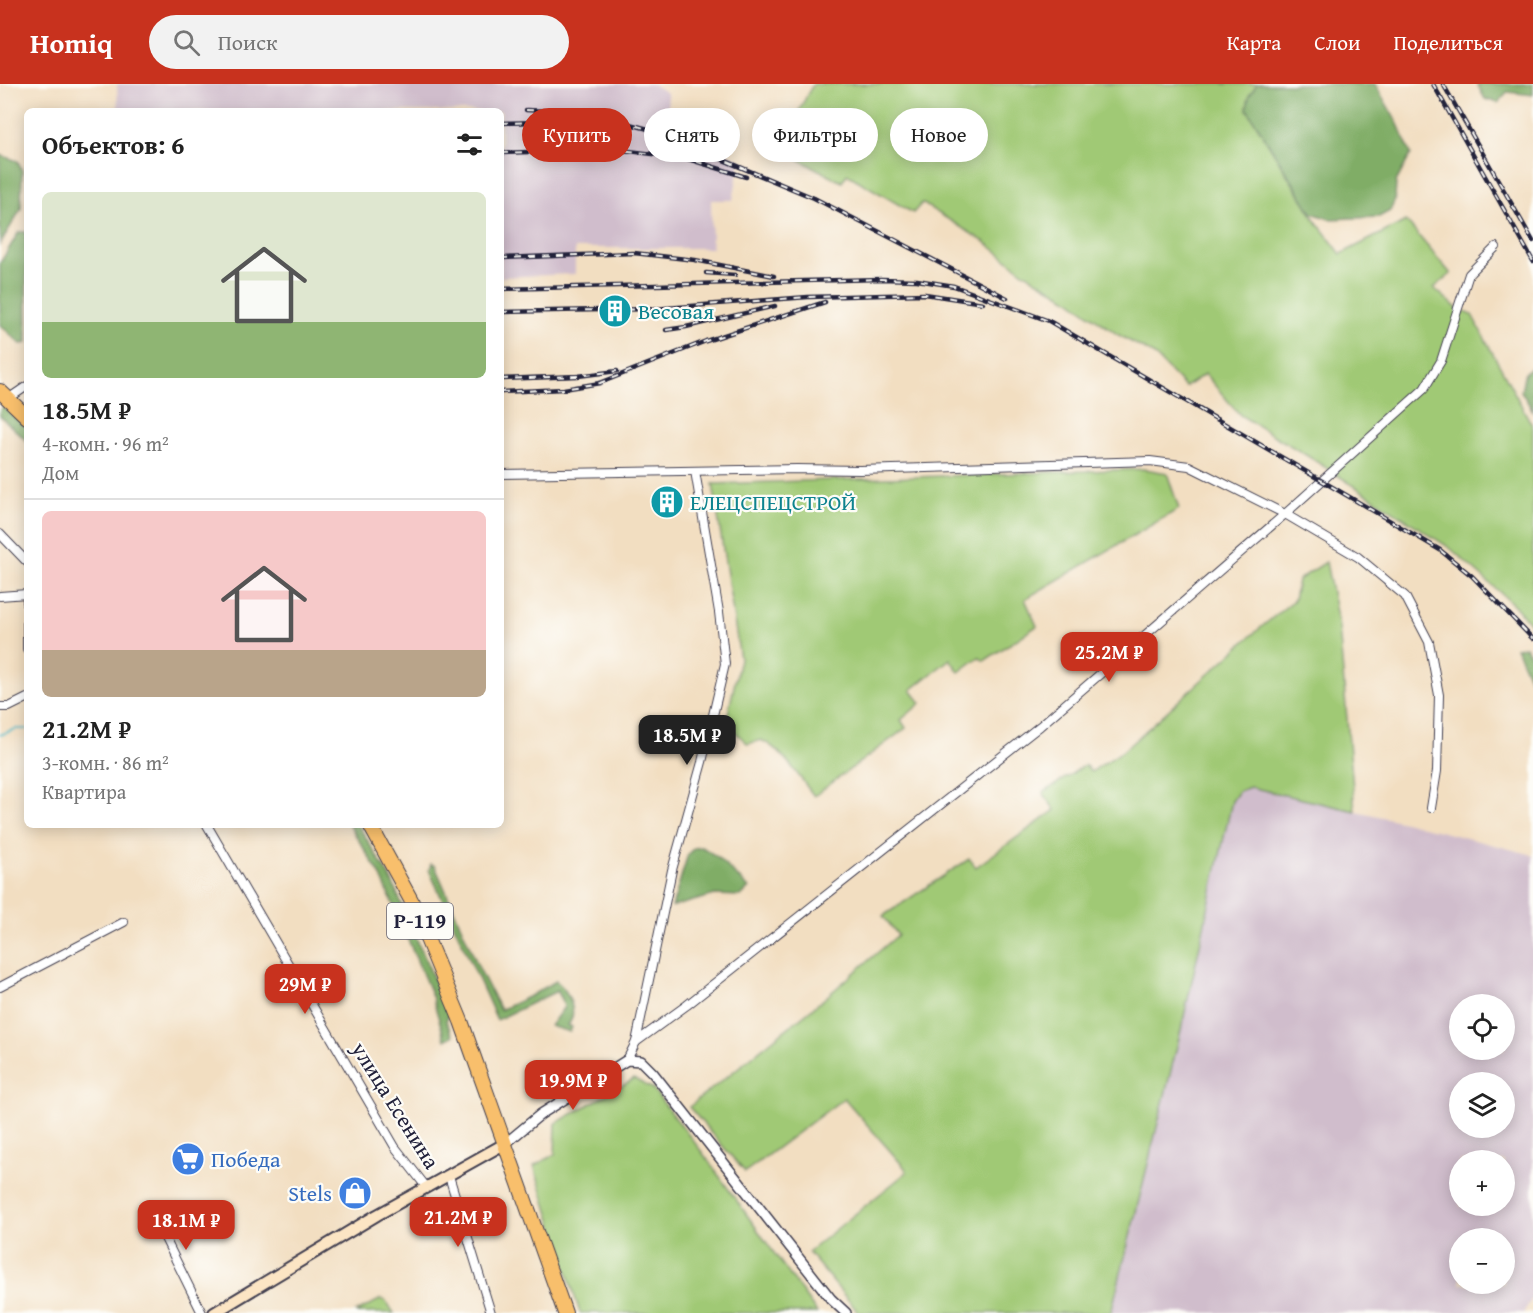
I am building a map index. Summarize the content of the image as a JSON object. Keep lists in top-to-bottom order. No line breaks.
{"streets":{"highway":["Р-119"],"street":["улица Есенина"]},"places":{"building":["Весовая","ЕЛЕЦСПЕЦСТРОЙ"],"supermarket":["Победа"],"shop":["Stels"]},"page":{"header":"Homiq","search":"Поиск","nav":["Карта","Слои","Поделиться"],"chip":["Купить","Снять","Фильтры","Новое"],"heading":"Объектов: 6","list":[{"name":"18.5M ₽","note":"4-комн. · 96 m² · Дом"},{"name":"21.2M ₽","note":"3-комн. · 86 m² · Квартира"}],"price":["25.2M ₽","18.5M ₽","29M ₽","19.9M ₽","21.2M ₽","18.1M ₽"],"map_buttons":["+","−"]}}
